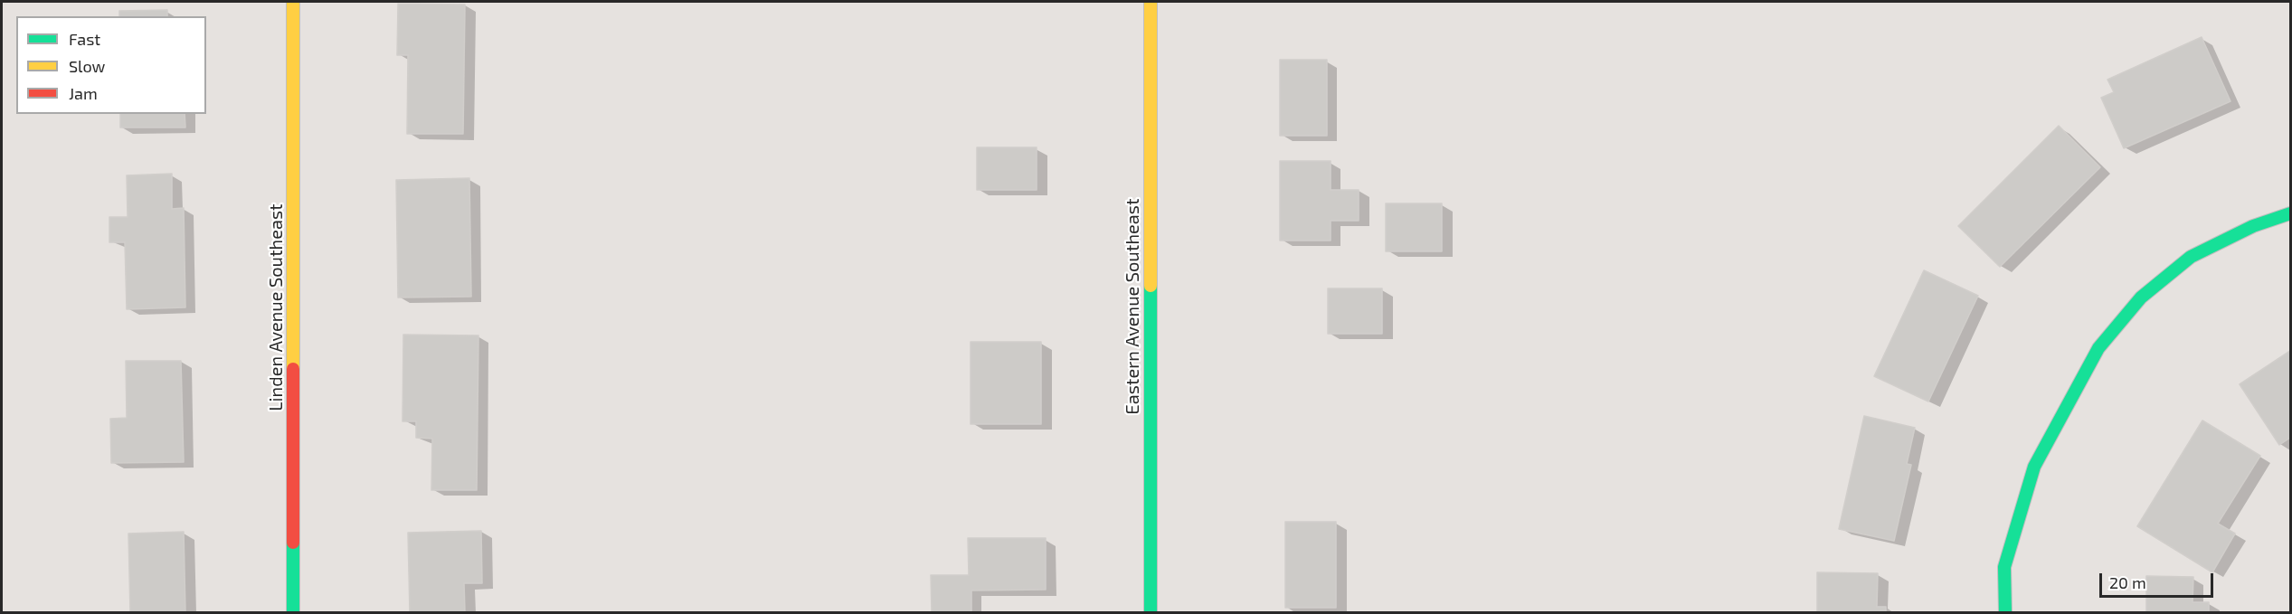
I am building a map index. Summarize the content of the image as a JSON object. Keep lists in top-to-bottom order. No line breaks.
{"streets":{"street":["Eastern Avenue Southeast","Linden Avenue Southeast"]},"legend":["Fast","Slow","Jam"],"scale_bar":"20 m"}
